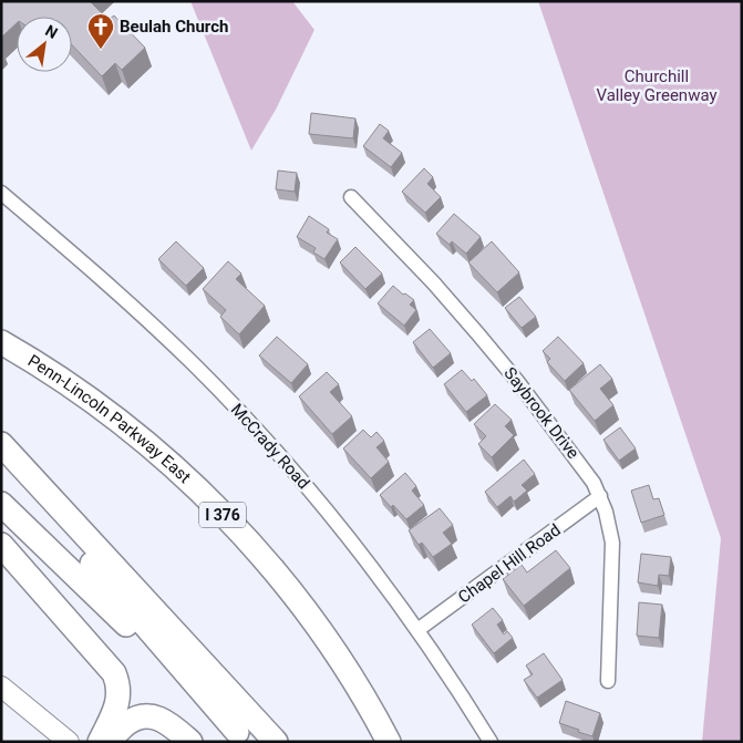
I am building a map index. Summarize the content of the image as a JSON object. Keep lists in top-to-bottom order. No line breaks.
{"streets":{"highway":["Penn-Lincoln Parkway East","I 376"],"street":["Saybrook Drive","McCrady Road","Chapel Hill Road"]},"crossings":[["Saybrook Drive","Chapel Hill Road"],["McCrady Road","Chapel Hill Road"]],"parks":["Churchill Valley Greenway"],"places":{"church":["Beulah Church"]},"north":"top right"}
